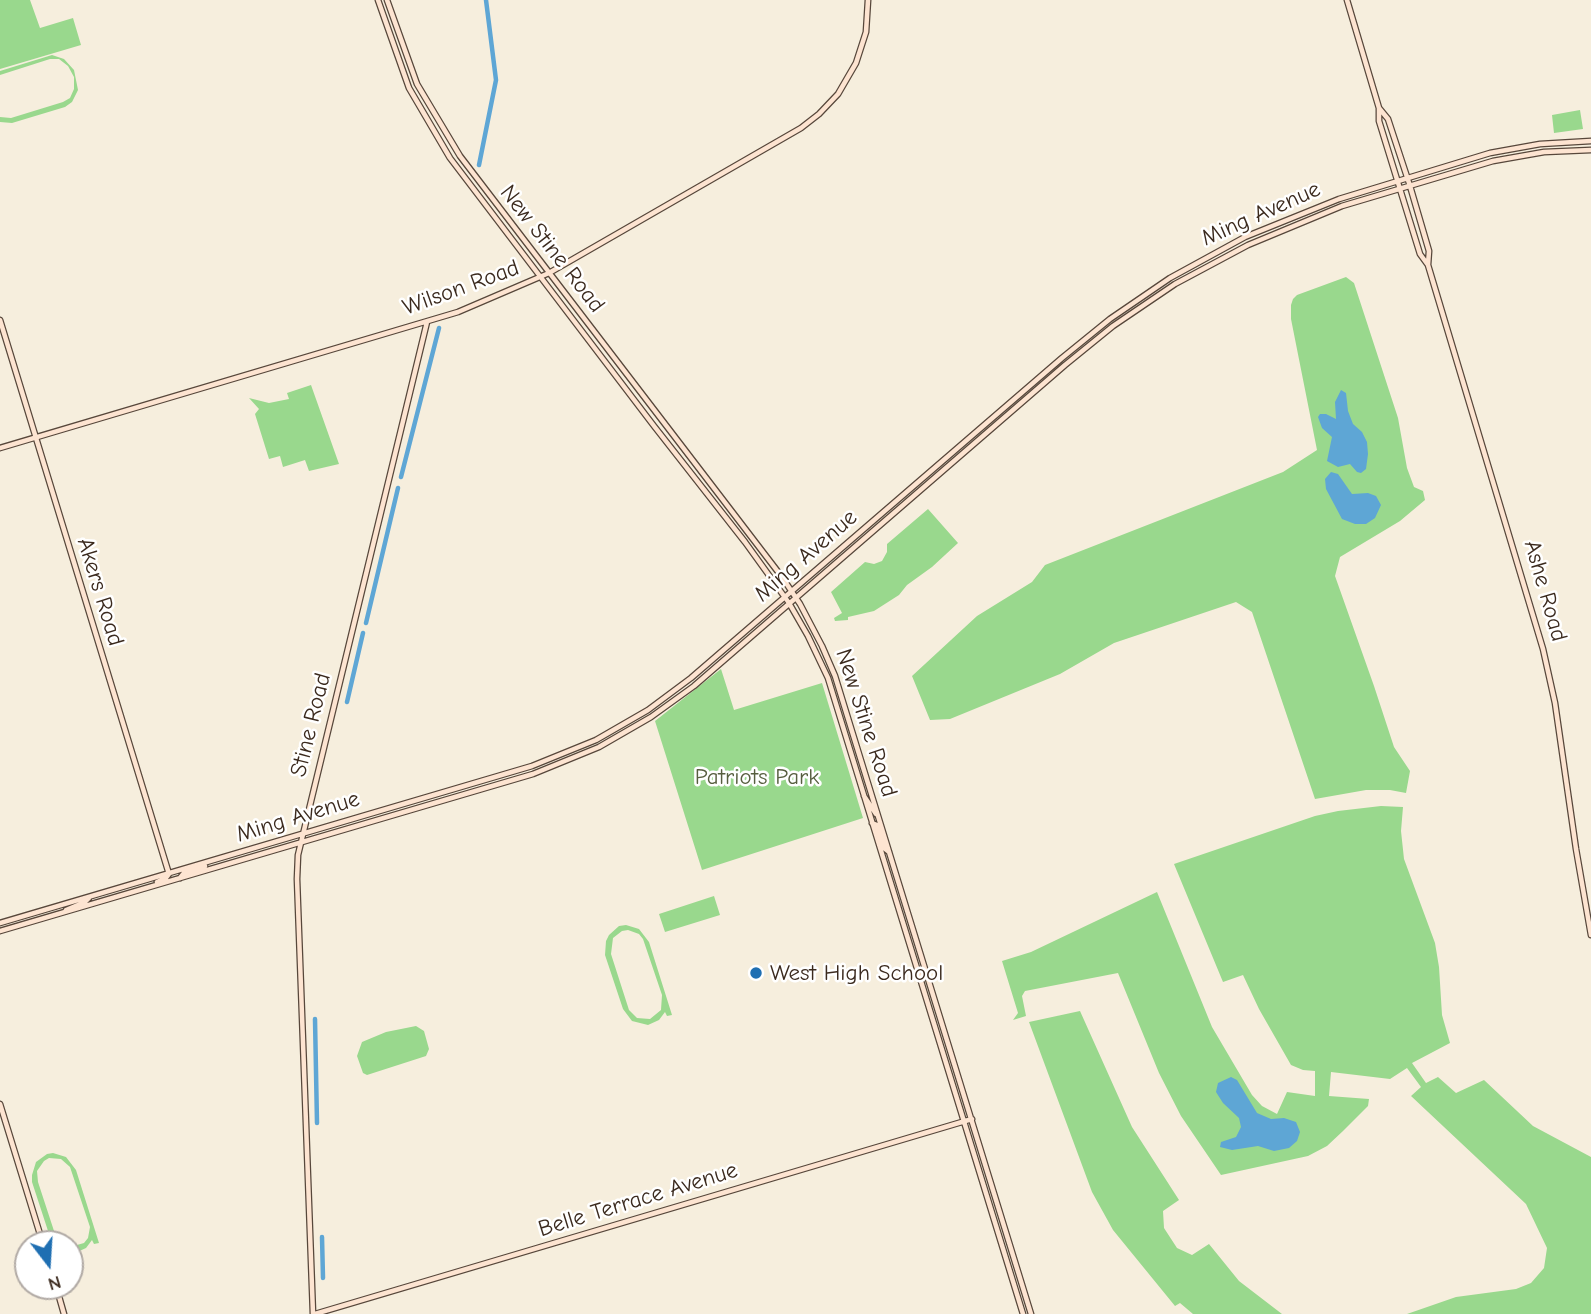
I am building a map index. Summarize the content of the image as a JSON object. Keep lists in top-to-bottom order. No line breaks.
{"streets":{"main road":["Ming Avenue","New Stine Road","Wilson Road","Ashe Road","Akers Road","Stine Road","Belle Terrace Avenue"]},"crossings":[["Ming Avenue","New Stine Road"],["Ming Avenue","Ashe Road"],["Ming Avenue","Akers Road"],["Ming Avenue","Stine Road"],["New Stine Road","Wilson Road"],["New Stine Road","Belle Terrace Avenue"],["Wilson Road","Akers Road"],["Wilson Road","Stine Road"],["Stine Road","Belle Terrace Avenue"]],"parks":["Patriots Park"],"places":["West High School"],"north":"bottom"}
